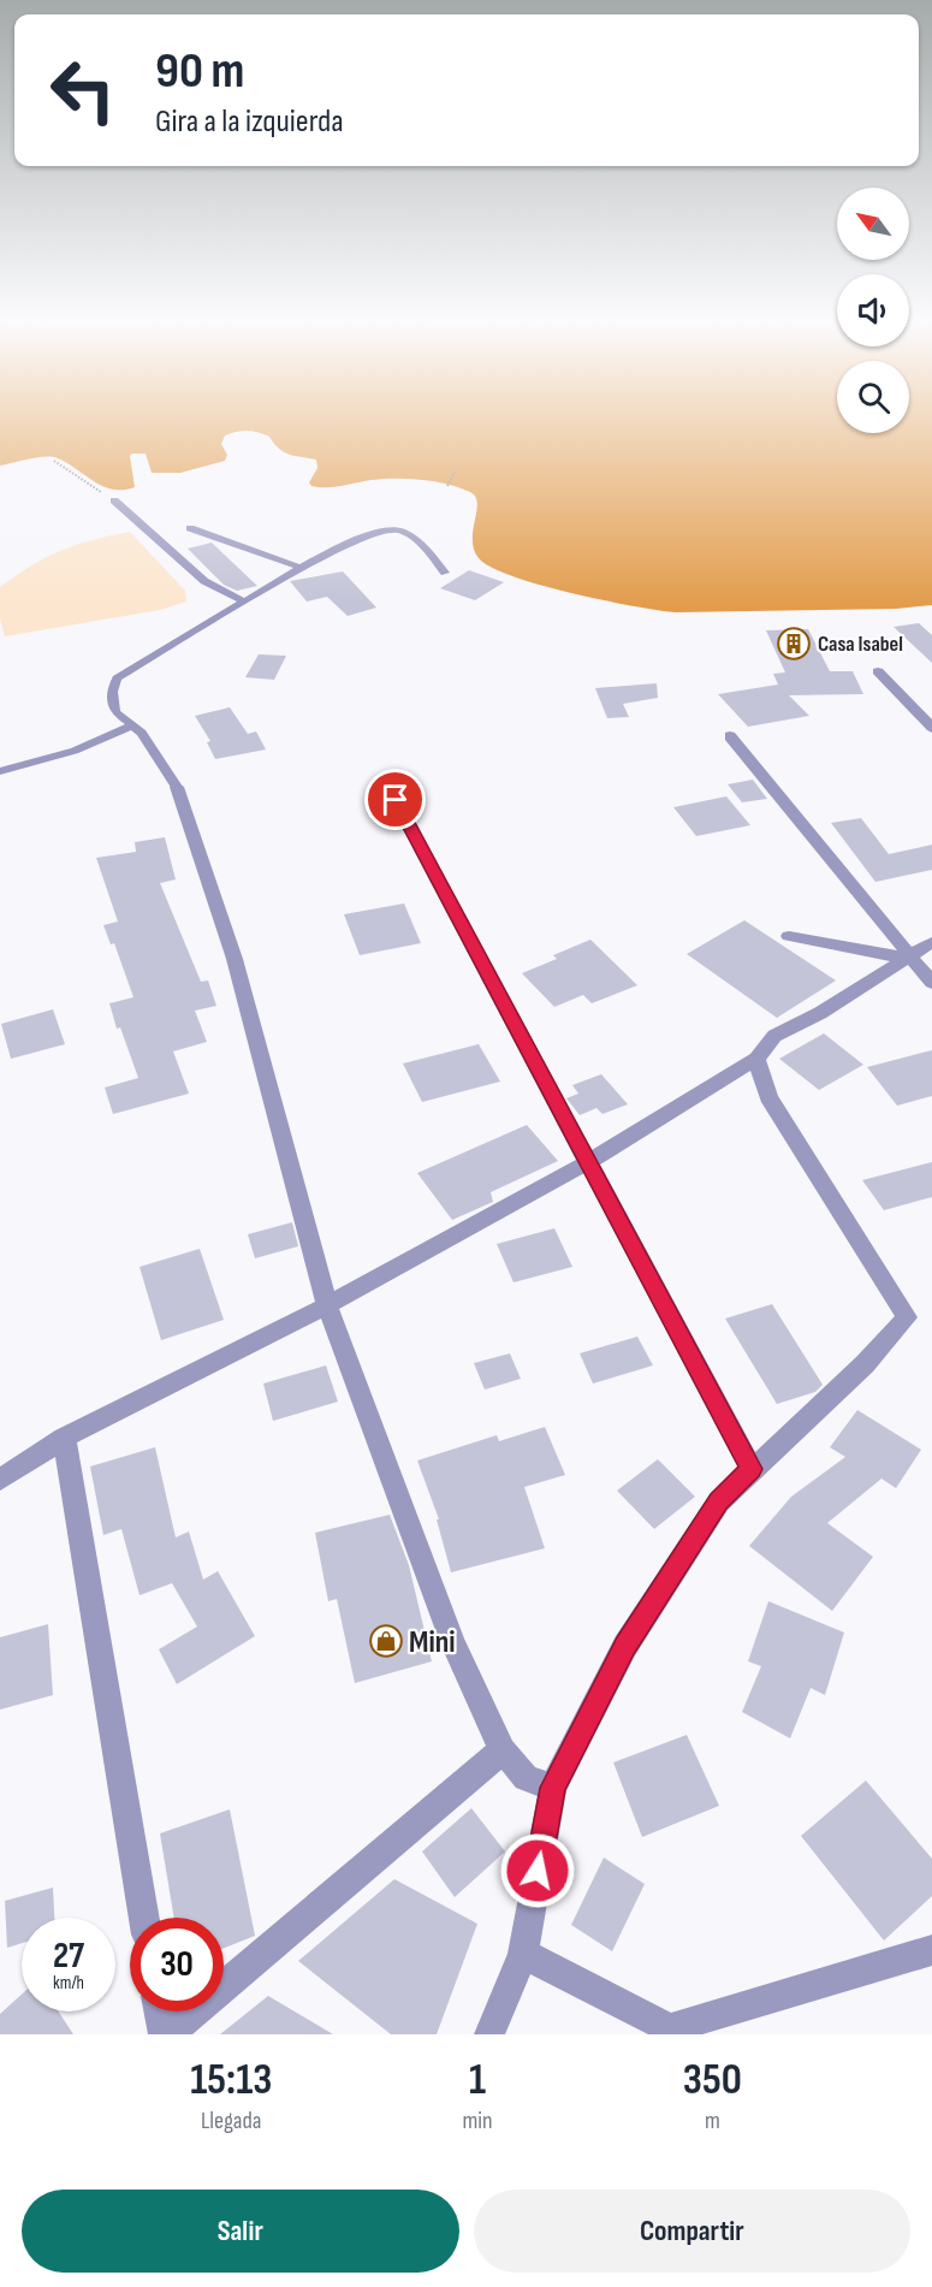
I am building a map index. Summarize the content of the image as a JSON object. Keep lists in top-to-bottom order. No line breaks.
{"places":{"building":["Casa Isabel"],"shop":["Mini"]},"north":"top left","page":{"turn":["90 m","Gira a la izquierda"],"speed":"27 km/h","limit":"30","eta":["15:13","Llegada","1","min","350","m"],"buttons":["Salir","Compartir"]}}
